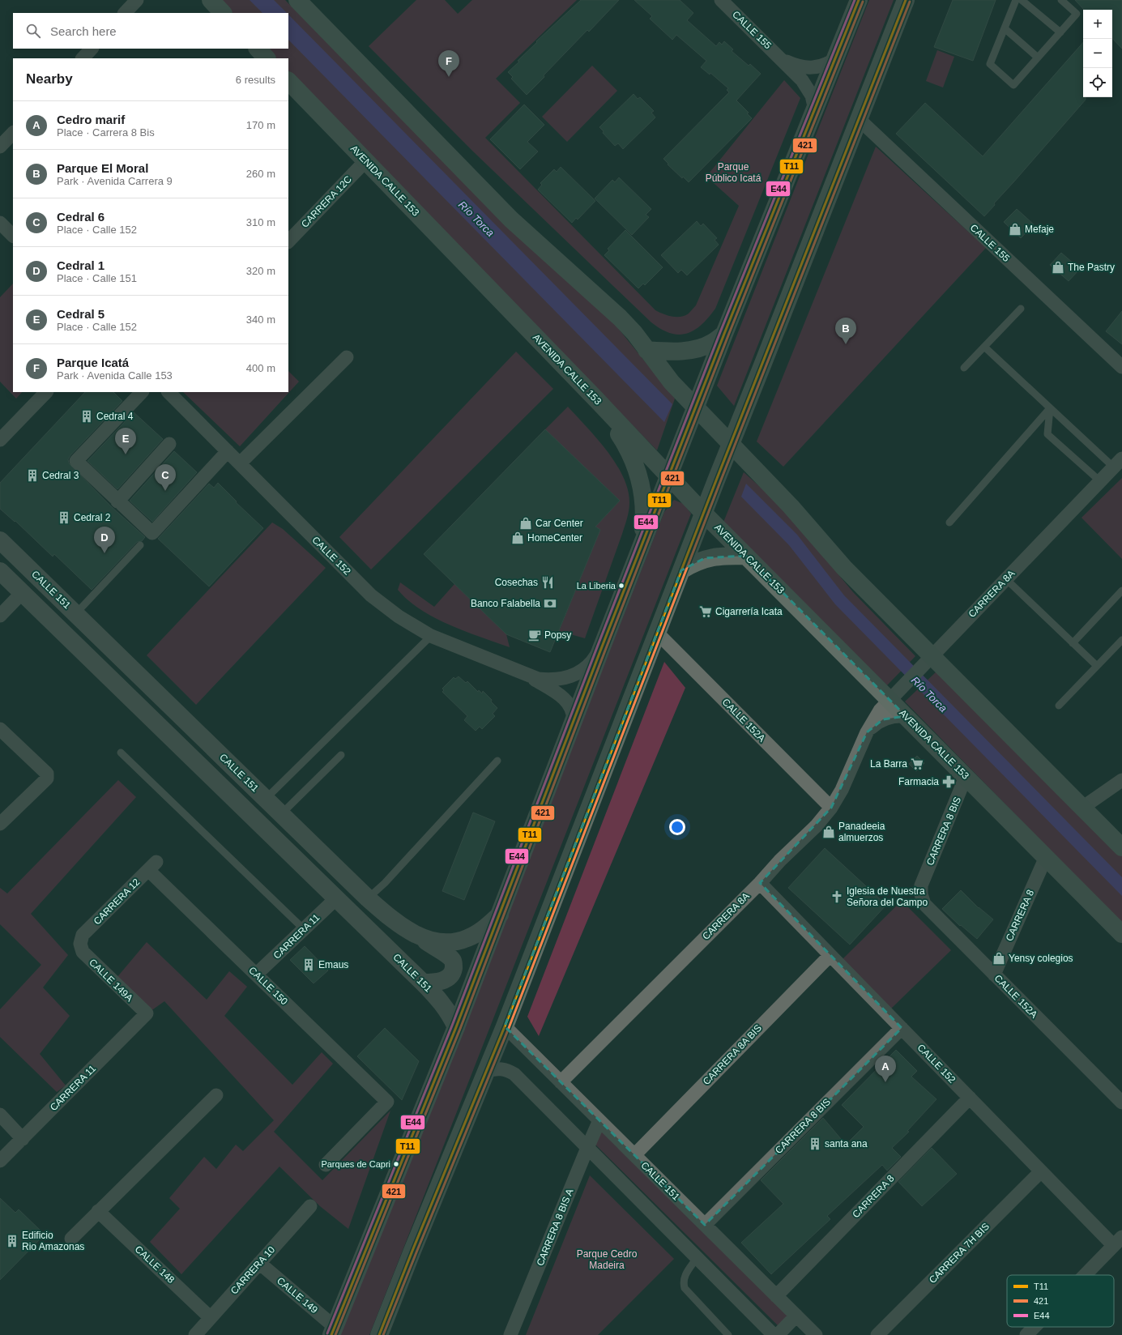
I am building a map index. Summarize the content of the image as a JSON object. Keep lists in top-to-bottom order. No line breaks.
{"streets":{"main road":["AVENIDA CALLE 153"],"street":["CALLE 155","CARRERA 12C","CALLE 152","CALLE 151","CARRERA 8A","CALLE 152A","CARRERA 8 BIS","CARRERA 12","CARRERA 8","CARRERA 11","CALLE 149A","CALLE 150","CARRERA 8A BIS","CARRERA 8 BIS A","CARRERA 7H BIS","CALLE 148","CARRERA 10","CALLE 149"]},"crossings":[["AVENIDA CALLE 153","CARRERA 12C"],["AVENIDA CALLE 153","CARRERA 8A"],["AVENIDA CALLE 153","CARRERA 8 BIS"],["AVENIDA CALLE 153","CARRERA 8"],["CALLE 152","CARRERA 8A"],["CALLE 152","CARRERA 8 BIS"],["CALLE 152","CARRERA 8"],["CALLE 152","CARRERA 8A BIS"],["CALLE 152","CARRERA 7H BIS"],["CALLE 151","CARRERA 8A"],["CALLE 151","CARRERA 8 BIS"],["CALLE 151","CARRERA 8"],["CALLE 151","CARRERA 11"],["CALLE 151","CARRERA 8A BIS"],["CALLE 151","CARRERA 8 BIS A"],["CARRERA 8A","CALLE 152A"],["CALLE 152A","CARRERA 8 BIS"],["CALLE 152A","CARRERA 8"],["CARRERA 12","CALLE 149A"],["CARRERA 12","CALLE 150"],["CARRERA 11","CALLE 149A"],["CARRERA 11","CALLE 150"],["CALLE 148","CARRERA 10"],["CARRERA 10","CALLE 149"]],"water":["Río Torca"],"parks":["Parque Público Icatá","Parque Cedro Madeira"],"places":{"shop":["Mefaje","The Pastry","Car Center","HomeCenter","Panadeeia almuerzos","Yensy colegios"],"building":["Cedral 4","Cedral 3","Cedral 2","Emaus","santa ana","Edificio Rio Amazonas"],"restaurant":["Cosechas"],"other":["La Liberia","Parques de Capri"],"bank":["Banco Falabella"],"supermarket":["Cigarrería Icata","La Barra"],"cafe":["Popsy"],"pharmacy":["Farmacia"],"church":["Iglesia de Nuestra Señora del Campo"]},"lines":["transit line T11","transit line E44","transit line 421"],"legend":["T11","421","E44"],"page":{"map_buttons":["+","−"],"search":"Search here","pins":["F","B","E","C","D","A"],"heading":["Nearby","6 results"],"list":[{"mark":"A","name":"Cedro marif","note":"Place · Carrera 8 Bis","value":"170 m"},{"mark":"B","name":"Parque El Moral","note":"Park · Avenida Carrera 9","value":"260 m"},{"mark":"C","name":"Cedral 6","note":"Place · Calle 152","value":"310 m"},{"mark":"D","name":"Cedral 1","note":"Place · Calle 151","value":"320 m"},{"mark":"E","name":"Cedral 5","note":"Place · Calle 152","value":"340 m"},{"mark":"F","name":"Parque Icatá","note":"Park · Avenida Calle 153","value":"400 m"}]}}
